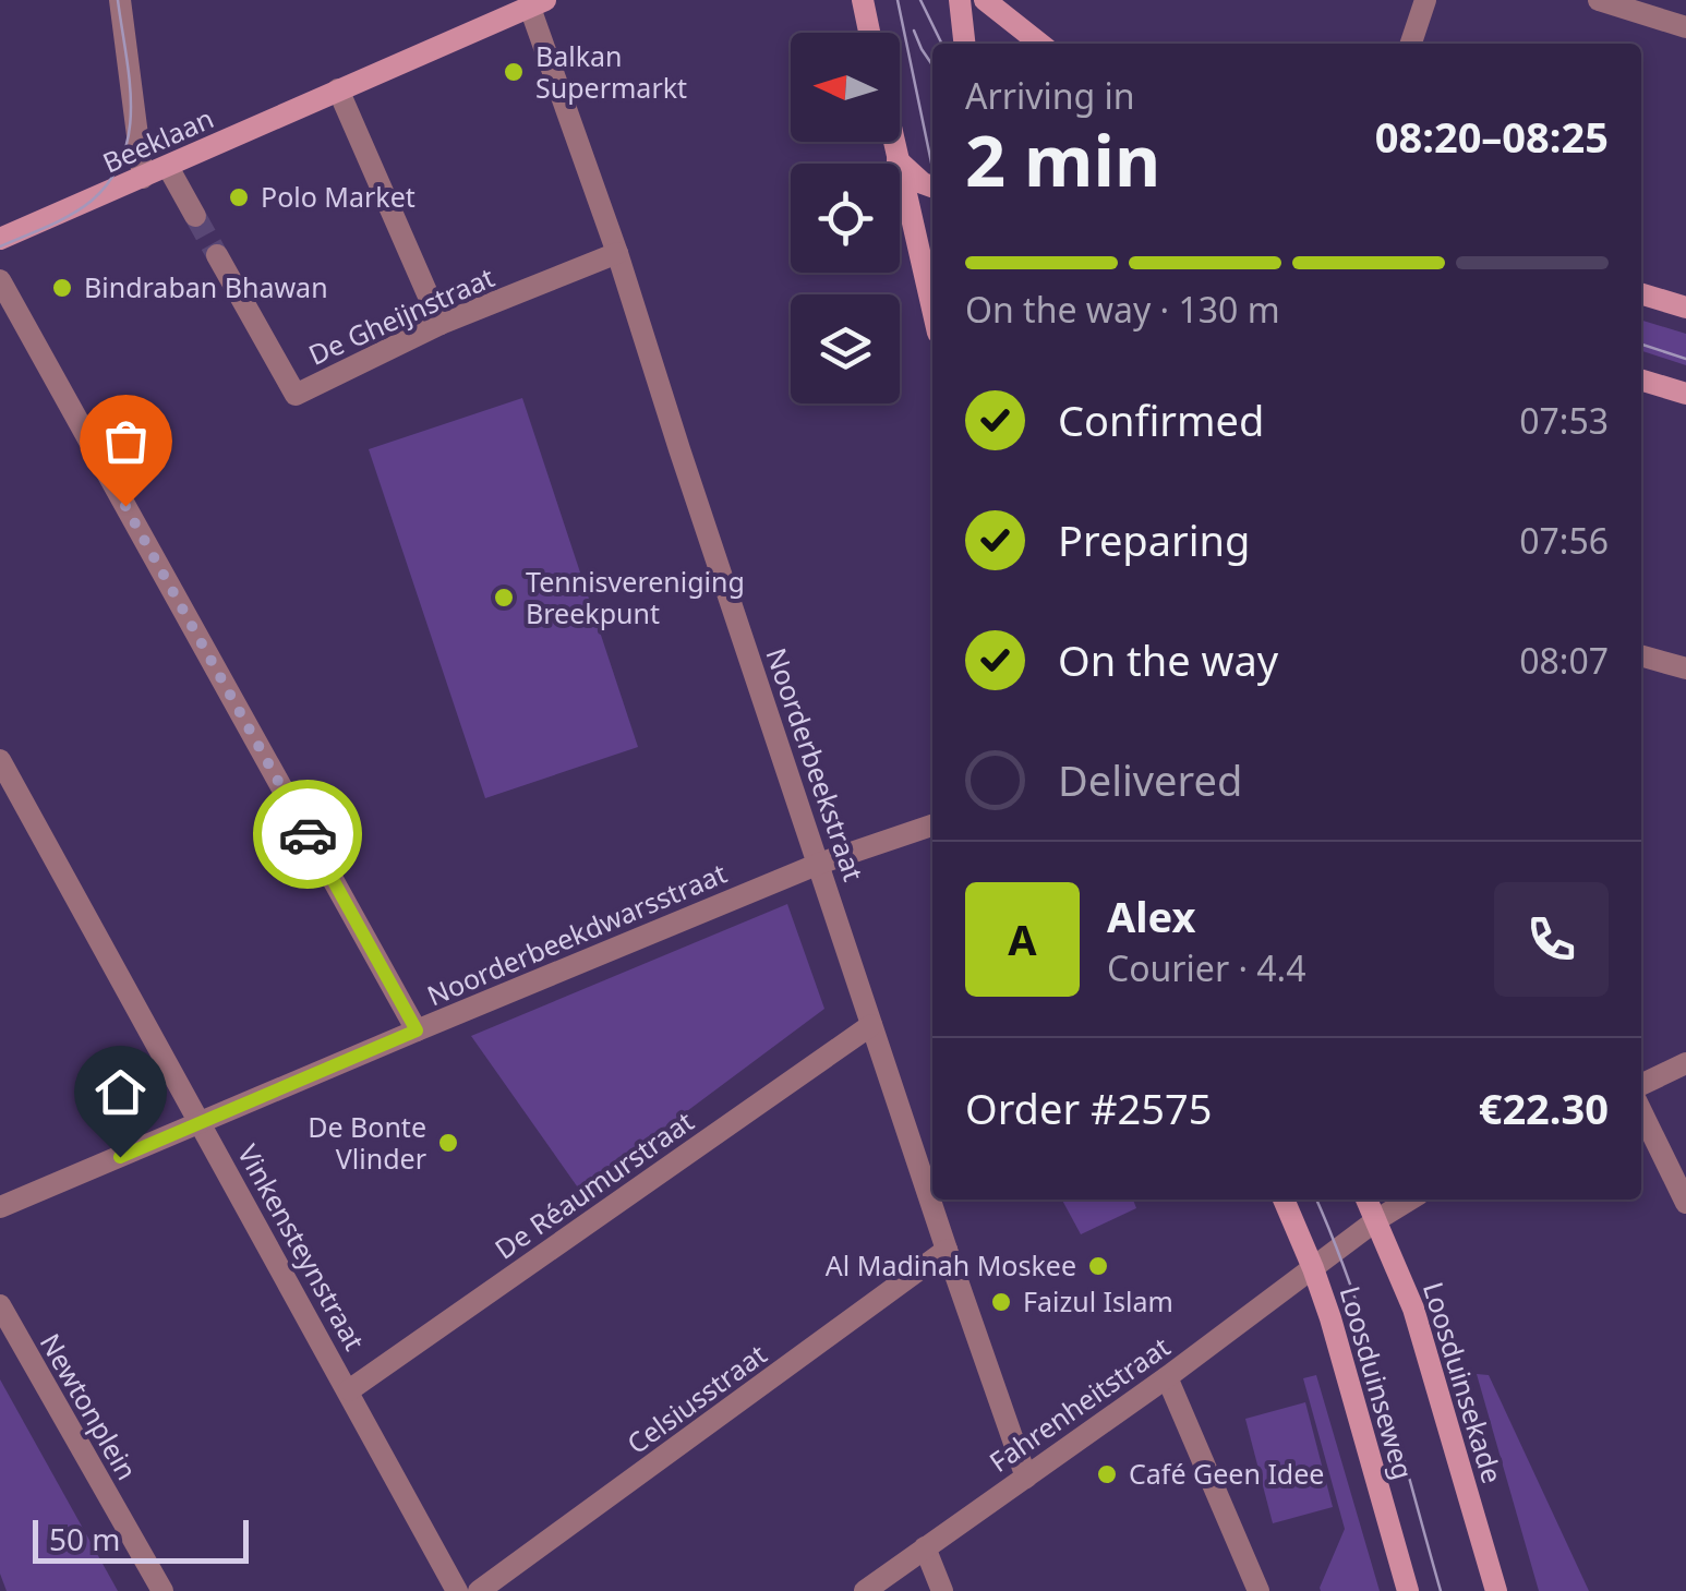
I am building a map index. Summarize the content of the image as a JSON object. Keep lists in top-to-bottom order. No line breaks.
{"streets":{"main road":["Beeklaan","Loosduinseweg","Loosduinsekade"],"street":["De Gheijnstraat","Noorderbeekstraat","Noorderbeekdwarsstraat","De Réaumurstraat","Vinkensteynstraat","Celsiusstraat","Fahrenheitstraat","Newtonplein"]},"crossings":[["Beeklaan","Noorderbeekstraat"],["De Gheijnstraat","Noorderbeekstraat"],["Noorderbeekstraat","Noorderbeekdwarsstraat"],["Noorderbeekstraat","De Réaumurstraat"],["Noorderbeekstraat","Celsiusstraat"],["Noorderbeekstraat","Fahrenheitstraat"],["Noorderbeekdwarsstraat","Vinkensteynstraat"],["De Réaumurstraat","Vinkensteynstraat"],["Loosduinseweg","Fahrenheitstraat"],["Loosduinsekade","Fahrenheitstraat"]],"places":["Balkan Supermarkt","Polo Market","Bindraban Bhawan","Tennisvereniging Breekpunt","De Bonte Vlinder","Al Madinah Moskee","Faizul Islam","Café Geen Idee"],"scale_bar":"50 m","north":"left","page":{"heading":["2 min","Arriving in","08:20–08:25"],"panel":["Alex","Courier · 4.4","Order #2575","€22.30"],"bar":"On the way · 130 m","list":[["Confirmed","07:53"],["Preparing","07:56"],["On the way","08:07"],"Delivered"],"round":"A","scale":"50 m"}}
